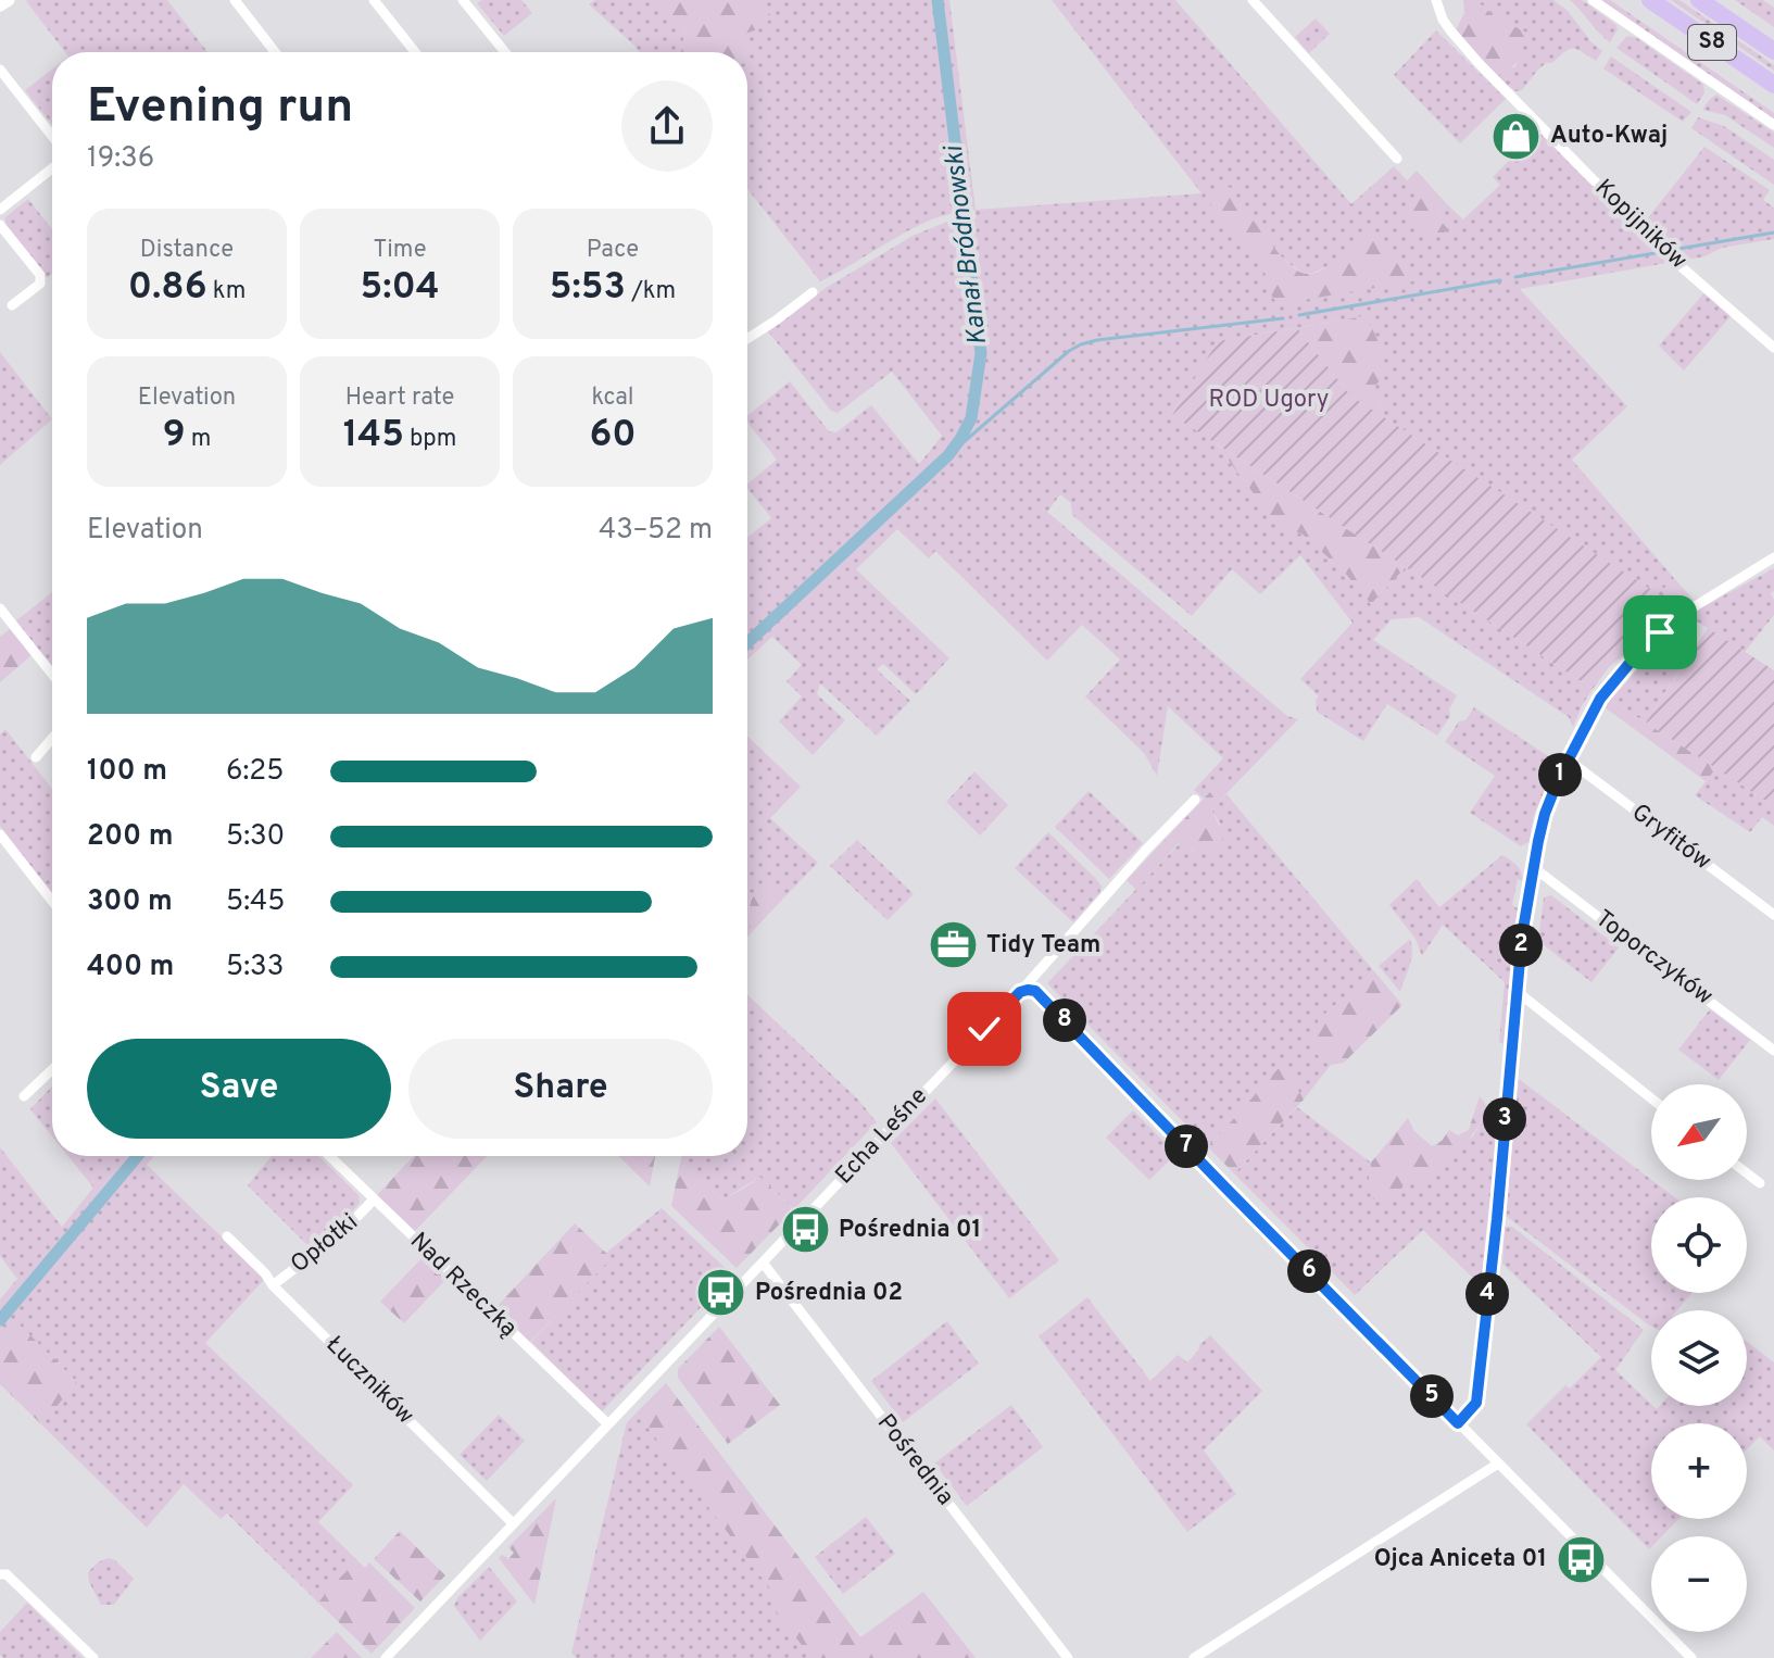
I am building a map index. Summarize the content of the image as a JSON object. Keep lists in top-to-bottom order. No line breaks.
{"streets":{"highway":["S8"],"street":["Kopijników","Gryfitów","Toporczyków","Echa Leśne","Opłotki","Nad Rzeczką","Łuczników","Pośrednia"]},"crossings":[["Echa Leśne","Nad Rzeczką"],["Echa Leśne","Łuczników"],["Echa Leśne","Pośrednia"],["Opłotki","Nad Rzeczką"],["Opłotki","Łuczników"]],"water":["Kanał Bródnowski"],"parks":["ROD Ugory"],"places":{"shop":["Auto-Kwaj"],"office":["Tidy Team"],"bus stop":["Pośrednia 01","Pośrednia 02","Ojca Aniceta 01"]},"north":"bottom left","page":{"heading":["Evening run","19:36"],"stats":[["Distance","0.86 km"],["Time","5:04"],["Pace","5:53 /km"],["Elevation","9 m"],["Heart rate","145 bpm"],["kcal","60"]],"chart":["Elevation","43–52 m"],"list":[{"name":"100 m","note":"6:25"},{"name":"200 m","note":"5:30"},{"name":"300 m","note":"5:45"},{"name":"400 m","note":"5:33"}],"pins":["1","2","8","3","7","6","4","5"],"buttons":["Save","Share"],"map_buttons":["+","−"]}}
